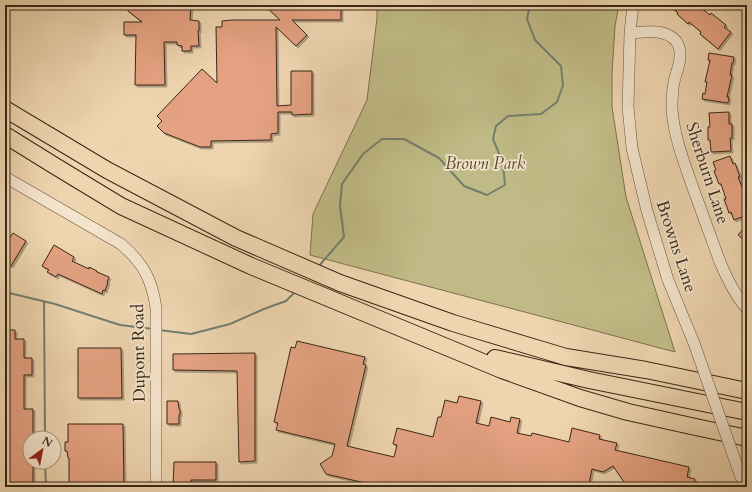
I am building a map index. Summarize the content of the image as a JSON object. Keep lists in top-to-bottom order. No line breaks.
{"streets":{"street":["Sherburn Lane","Browns Lane","Dupont Road"]},"crossings":[["Sherburn Lane","Browns Lane"]],"parks":["Brown Park"],"north":"top right"}
